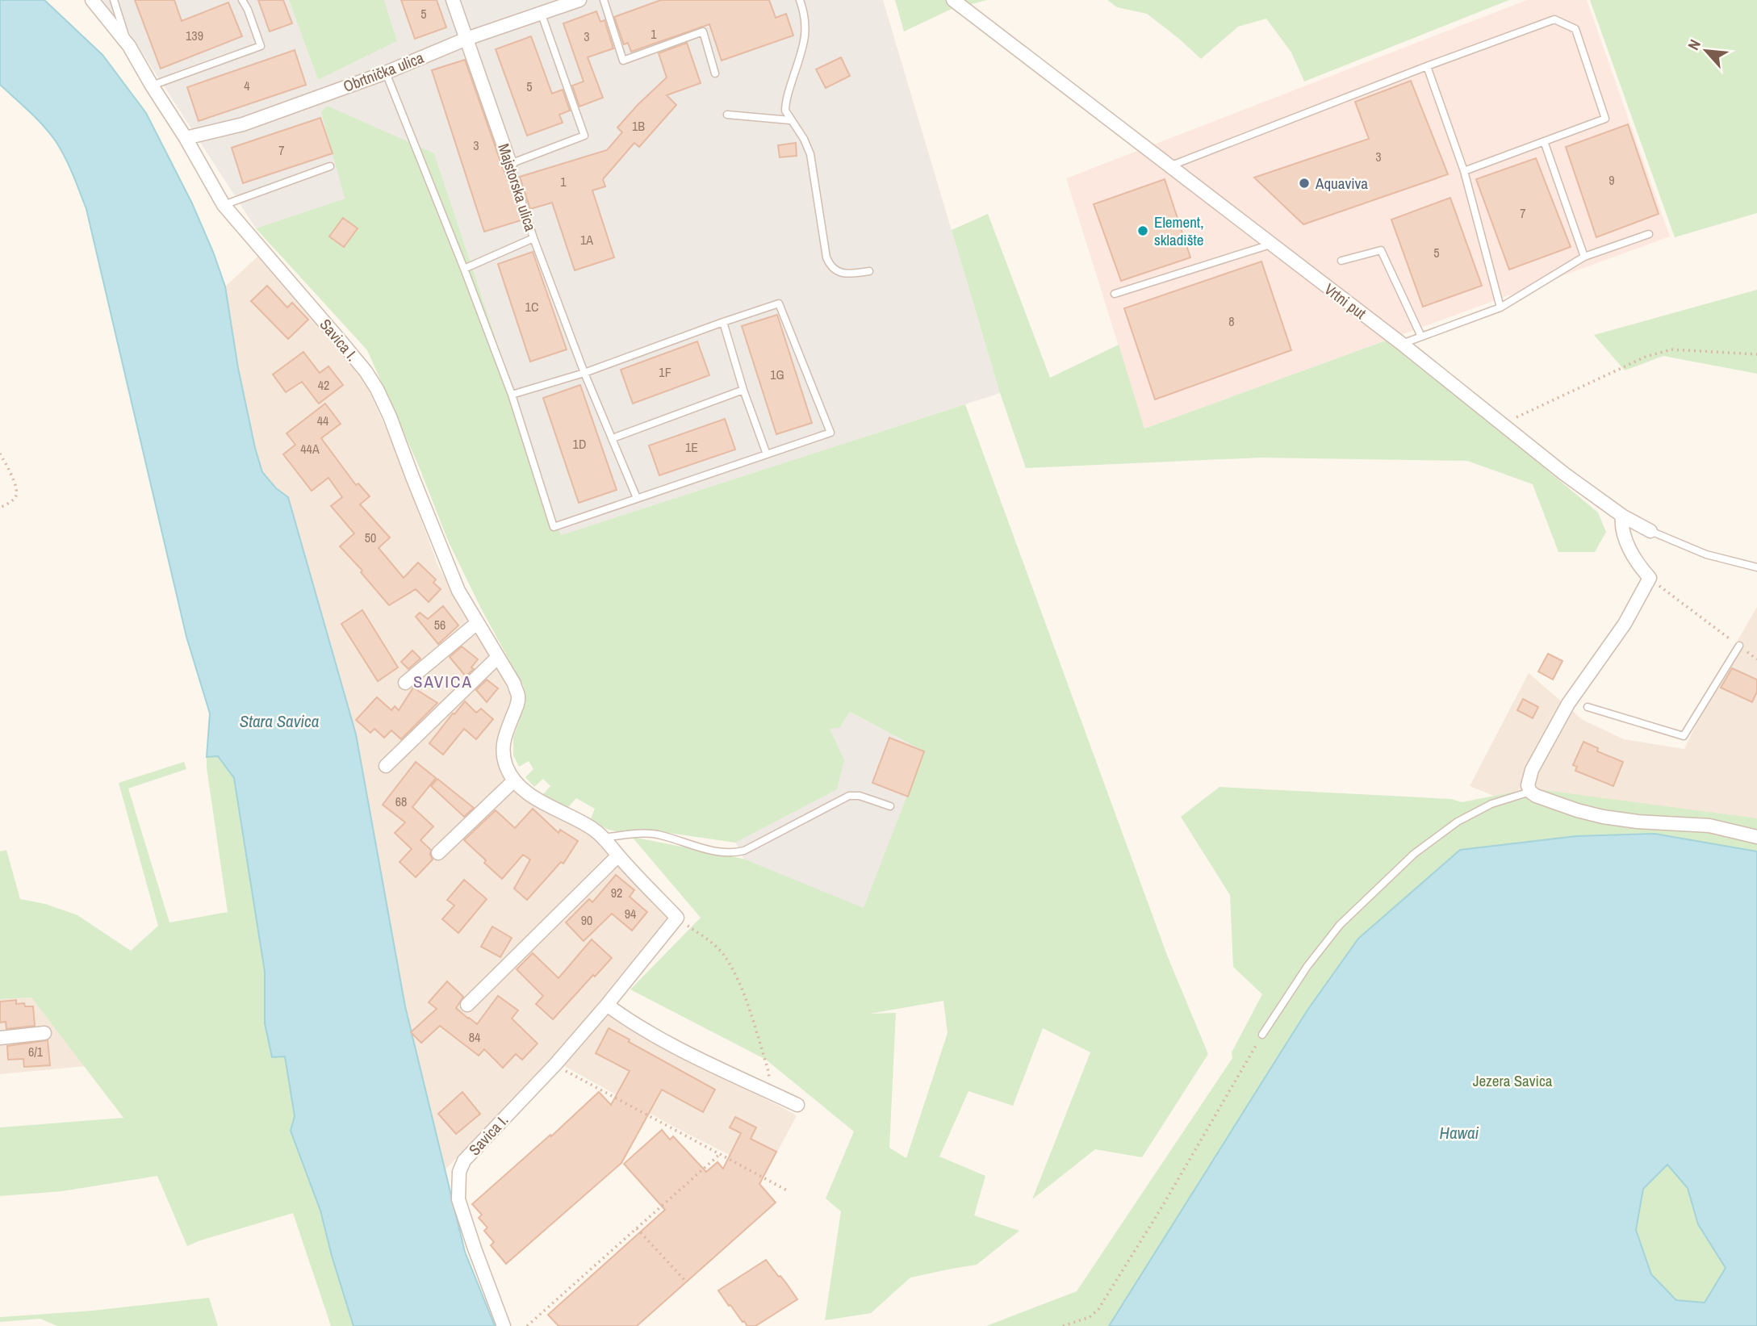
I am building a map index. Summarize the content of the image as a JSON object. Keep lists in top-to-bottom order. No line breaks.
{"streets":{"street":["Obrtnička ulica","Majstorska ulica","Vrtni put","Savica I."]},"crossings":[["Obrtnička ulica","Majstorska ulica"],["Obrtnička ulica","Savica I."]],"districts":["SAVICA"],"water":["Stara Savica","Hawai"],"parks":["Jezera Savica"],"places":["Aquaviva","Element, skladište"],"house_numbers":["5","1","139","3","4","5","1B","3","7","3","9","1","7","1A","5","1C","8","1F","1G","42","44","1D","1E","44A","50","56","68","92","94","90","84","6/1"],"north":"top left"}
